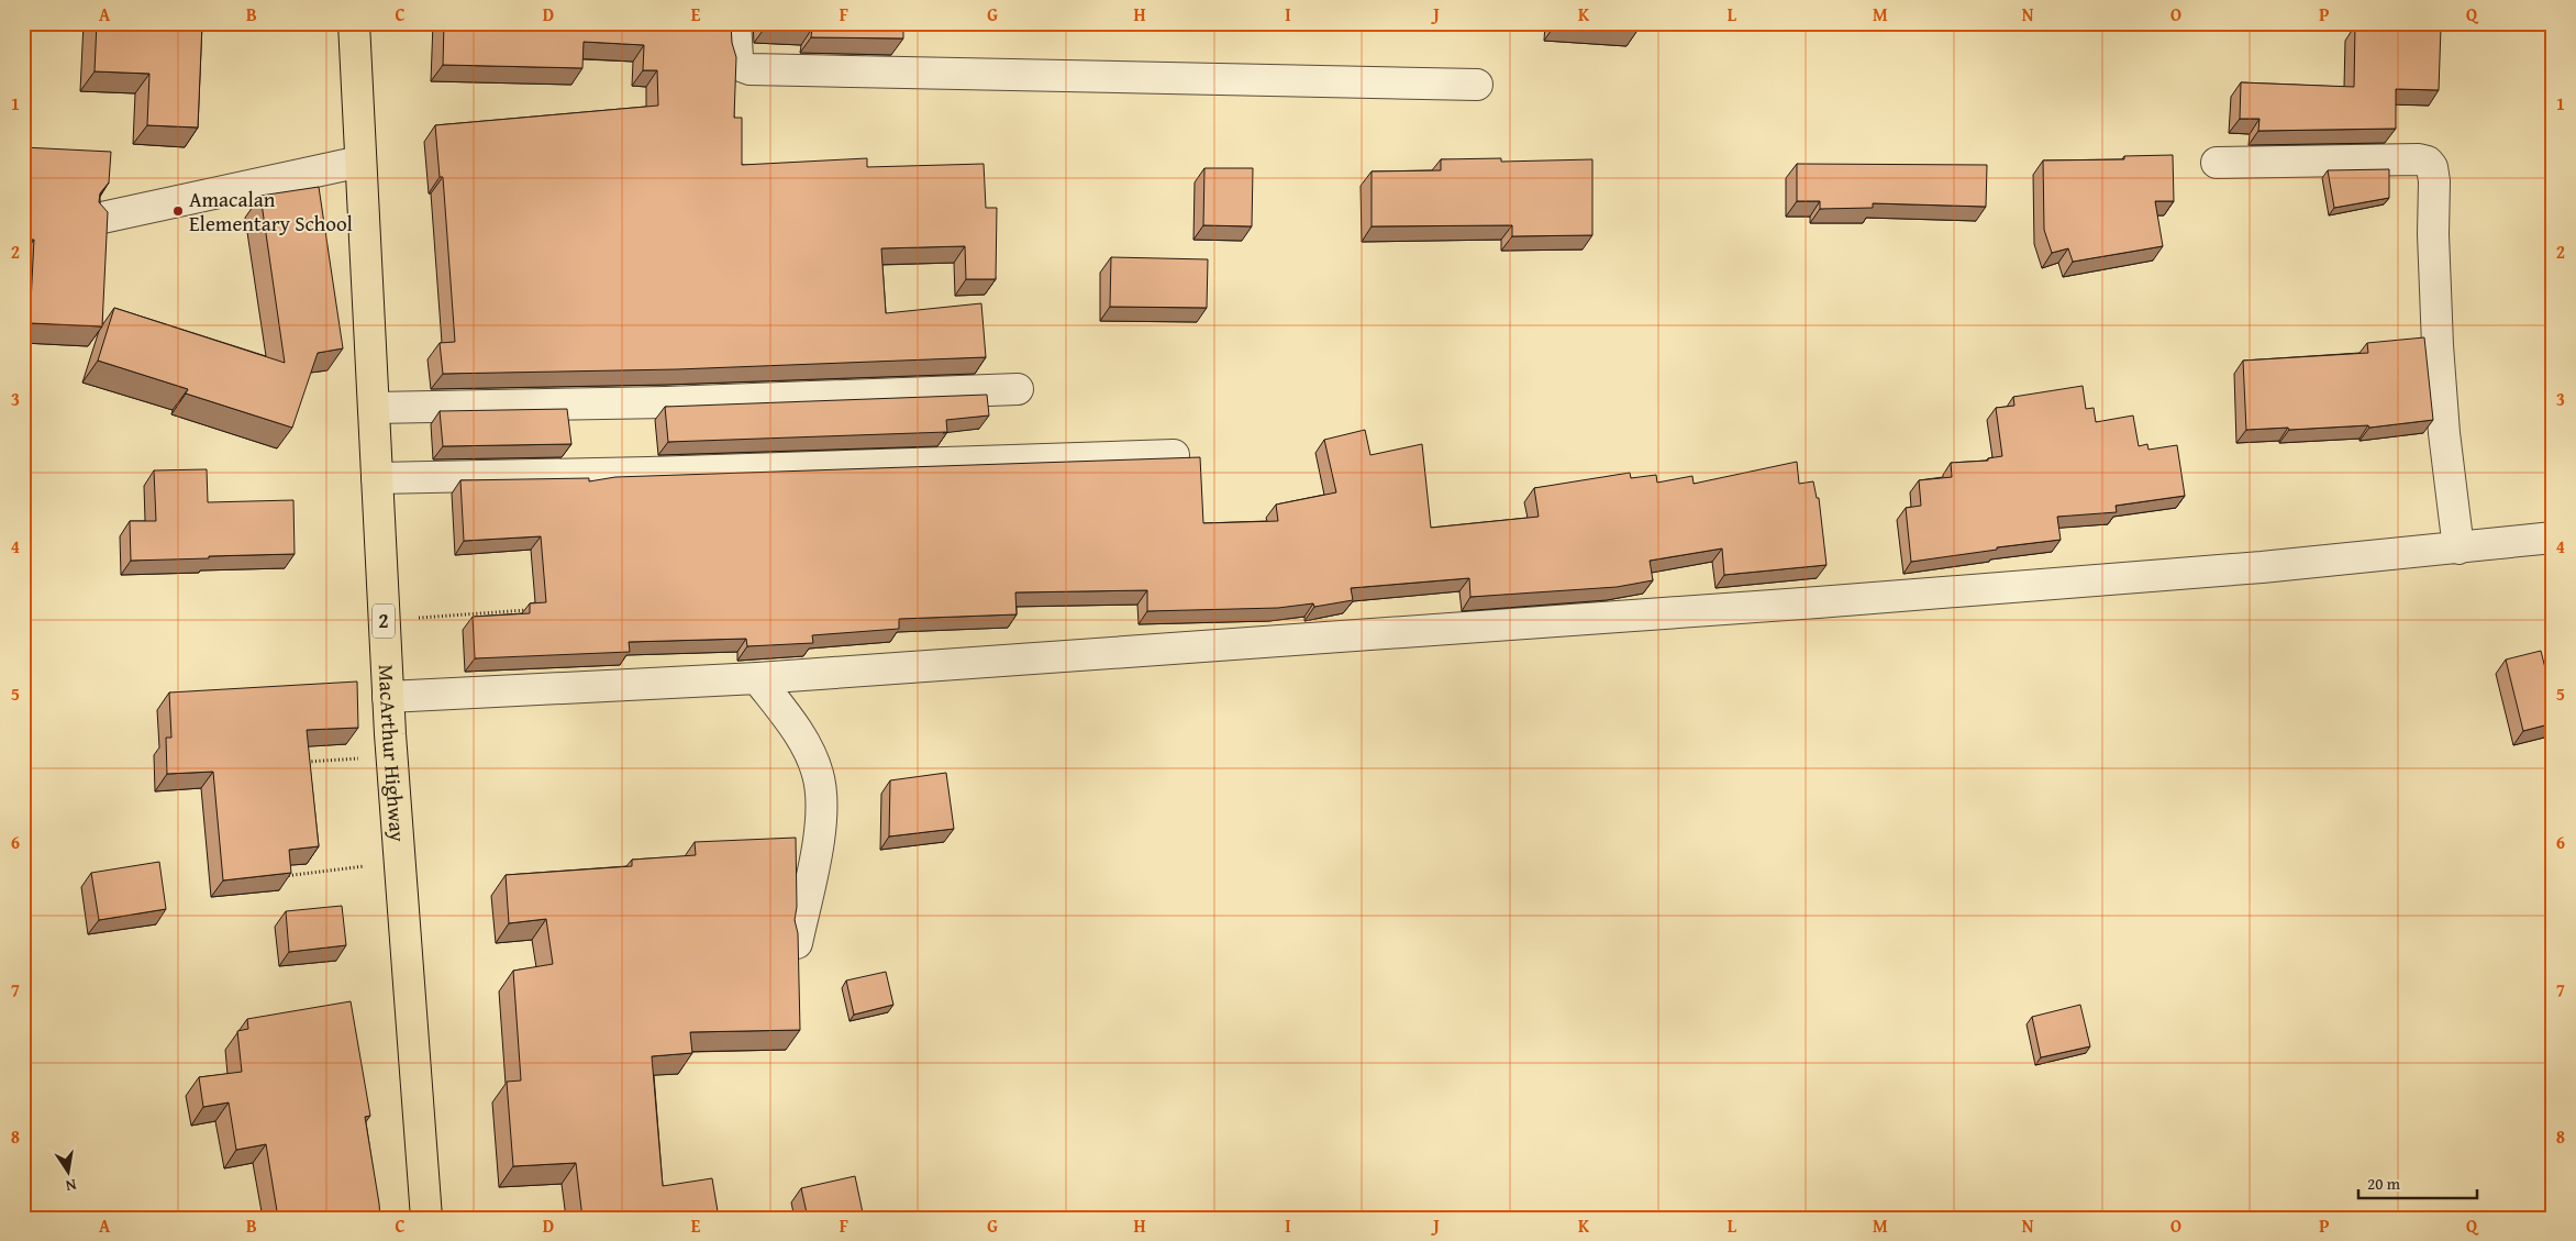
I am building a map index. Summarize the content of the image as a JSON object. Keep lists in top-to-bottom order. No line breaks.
{"streets":{"highway":["2","MacArthur Highway"]},"places":["Amacalan Elementary School"],"scale_bar":"20 m","north":"bottom","grid":{"columns":["A","B","C","D","E","F","G","H","I","J","K","L","M","N","O","P","Q"],"rows":["1","2","3","4","5","6","7","8"]}}
